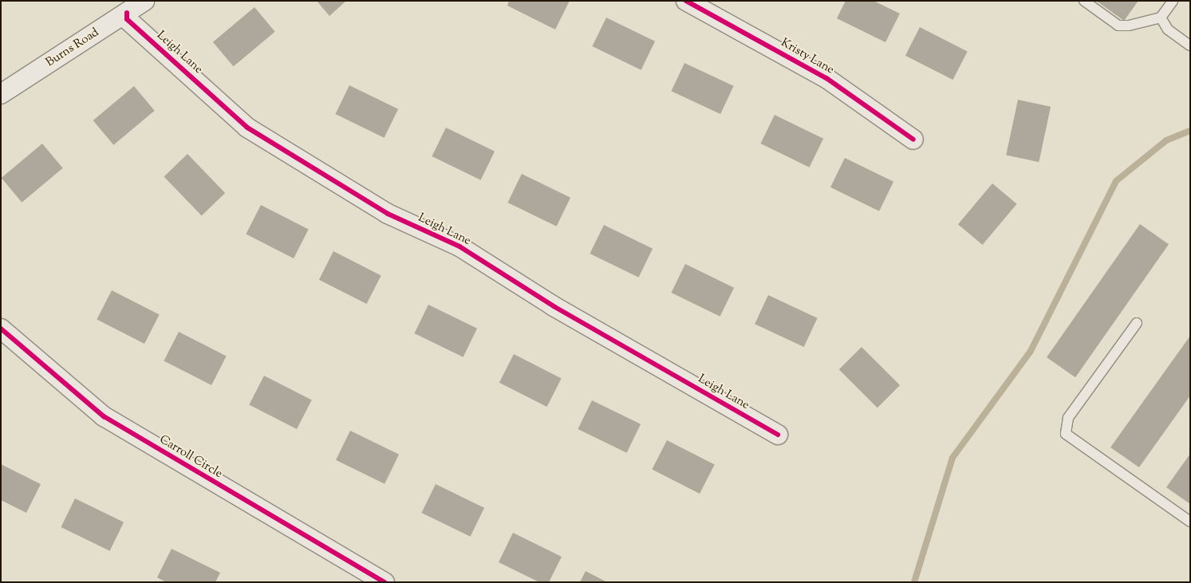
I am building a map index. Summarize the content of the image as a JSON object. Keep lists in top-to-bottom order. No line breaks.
{"streets":{"street":["Burns Road","Leigh Lane","Kristy Lane","Carroll Circle"]},"crossings":[["Burns Road","Leigh Lane"]]}
